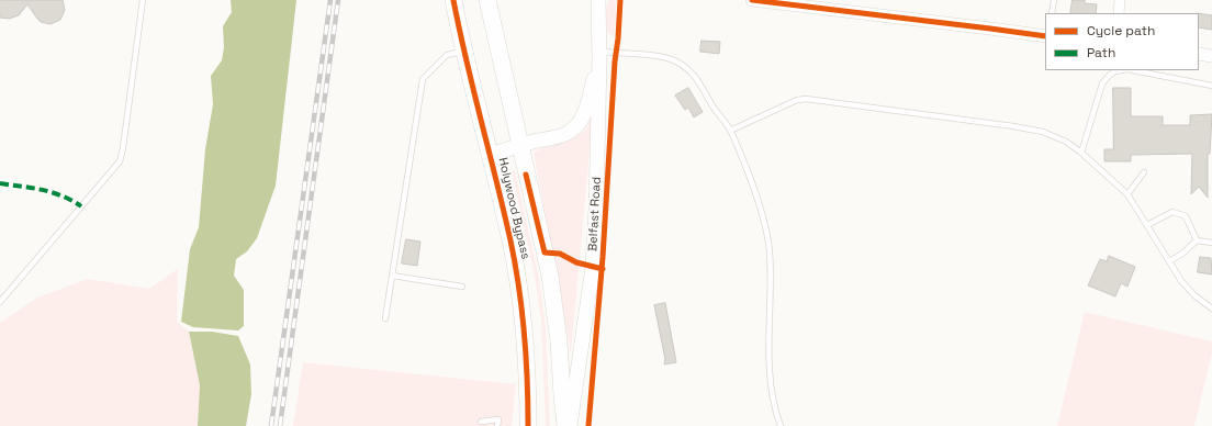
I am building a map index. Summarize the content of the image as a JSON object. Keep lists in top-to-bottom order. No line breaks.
{"streets":{"highway":["Holywood Bypass"],"main road":["Belfast Road"]},"legend":["Cycle path","Path"]}
